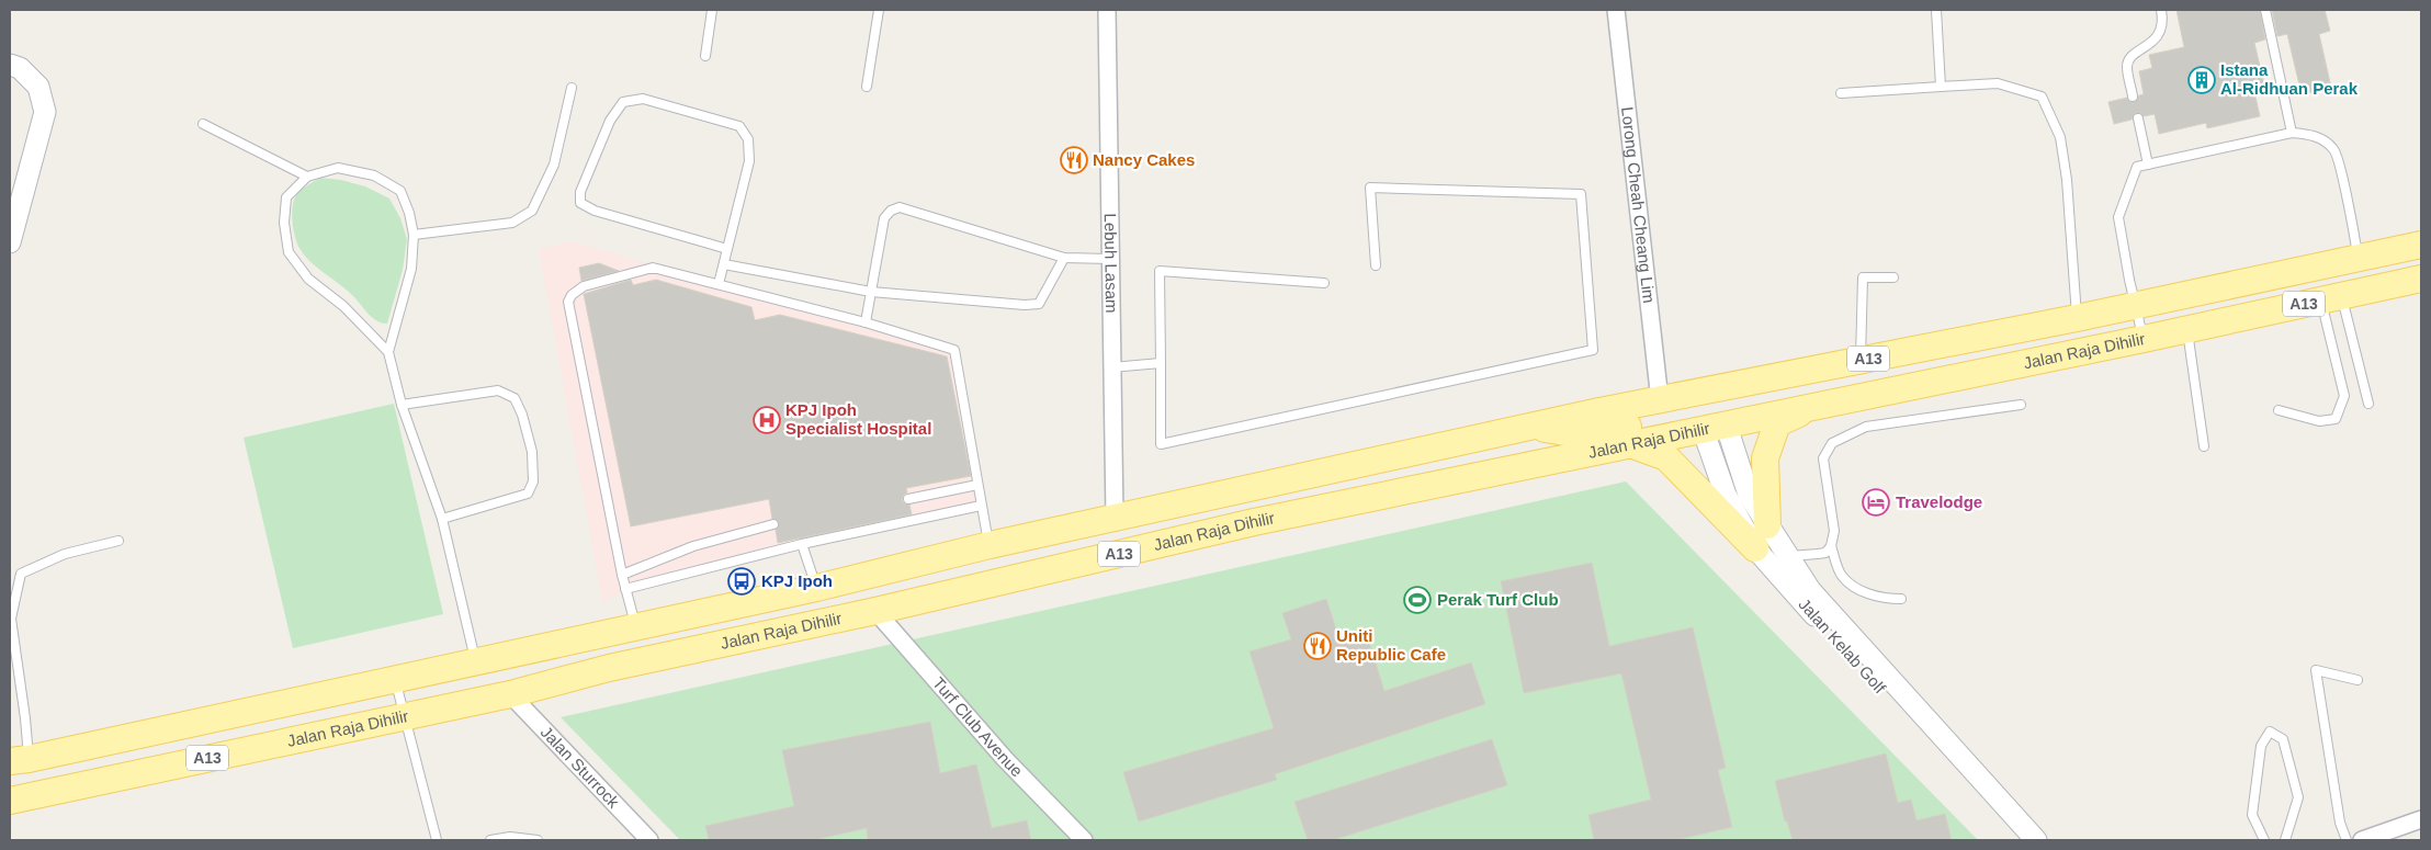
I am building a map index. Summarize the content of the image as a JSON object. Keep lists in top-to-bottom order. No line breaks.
{"streets":{"main road":["A13","Jalan Raja Dihilir"],"street":["Lorong Cheah Cheang Lim","Lebuh Lasam","Jalan Kelab Golf","Turf Club Avenue","Jalan Sturrock"]},"crossings":[["Lorong Cheah Cheang Lim","Jalan Raja Dihilir"],["Lebuh Lasam","Jalan Raja Dihilir"],["Jalan Raja Dihilir","Jalan Kelab Golf"],["Jalan Raja Dihilir","Turf Club Avenue"],["Jalan Raja Dihilir","Jalan Sturrock"]],"places":{"building":["Istana Al-Ridhuan Perak"],"restaurant":["Nancy Cakes","Uniti Republic Cafe"],"hospital":["KPJ Ipoh Specialist Hospital"],"hotel":["Travelodge"],"bus stop":["KPJ Ipoh"],"sports":["Perak Turf Club"]}}
